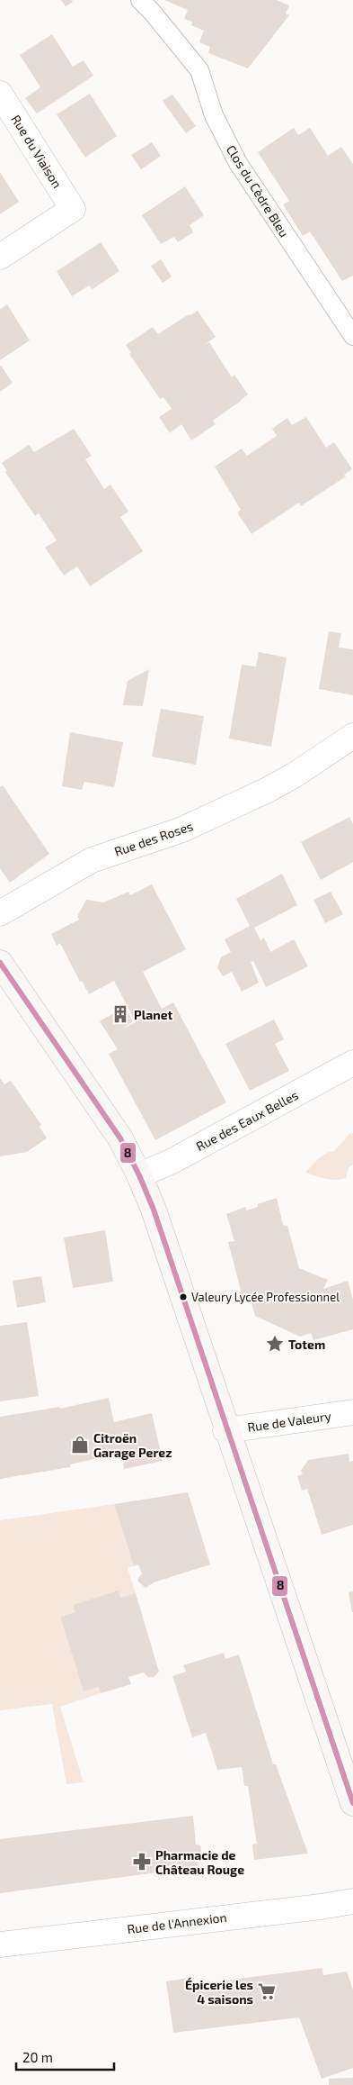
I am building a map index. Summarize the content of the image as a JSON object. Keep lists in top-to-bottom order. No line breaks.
{"streets":{"street":["Rue du Viaison","Rue des Roses","Rue des Eaux Belles","Rue de Valeury","Rue de l'Annexion"],"lane":["Clos du Cèdre Bleu"]},"places":{"building":["Planet"],"other":["Valeury Lycée Professionnel"],"place":["Totem"],"shop":["Citroën Garage Perez"],"pharmacy":["Pharmacie de Château Rouge"],"supermarket":["Épicerie les 4 saisons"]},"lines":["transit line 8"],"scale_bar":"20 m"}
